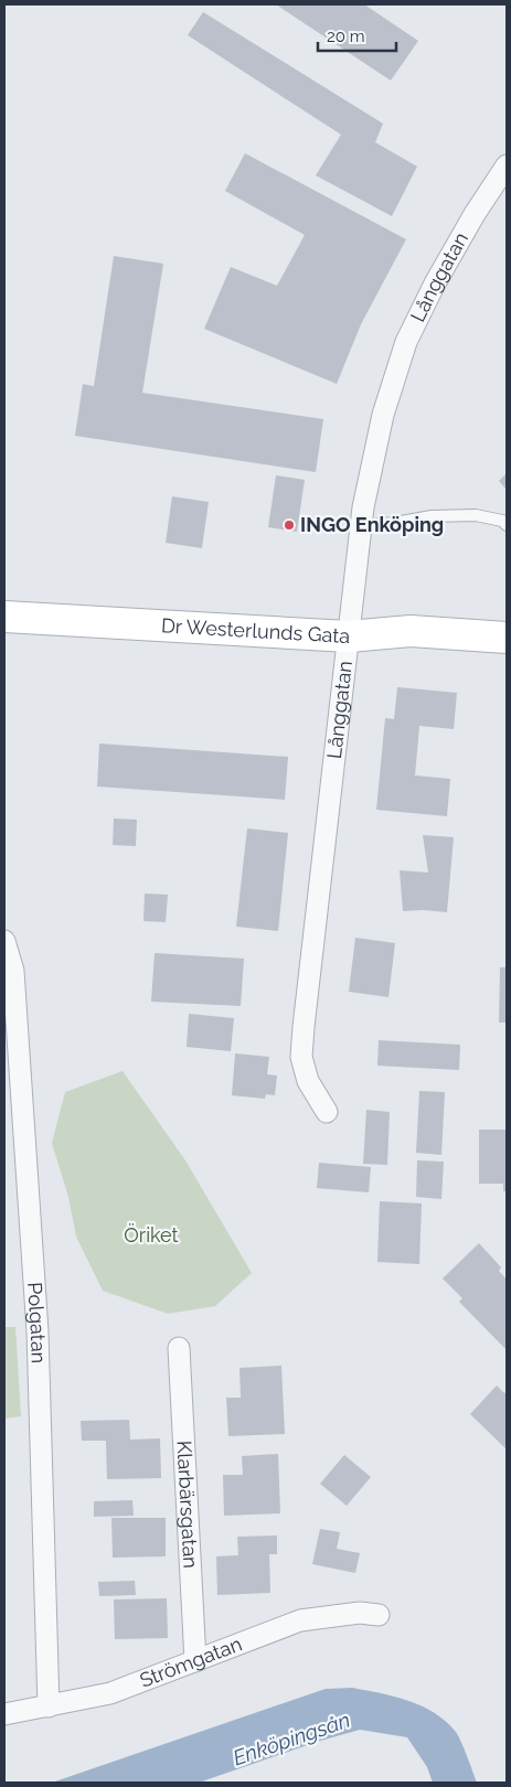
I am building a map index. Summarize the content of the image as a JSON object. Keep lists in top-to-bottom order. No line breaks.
{"streets":{"main road":["Dr Westerlunds Gata"],"street":["Långgatan","Polgatan","Klarbärsgatan","Strömgatan"]},"crossings":[["Långgatan","Dr Westerlunds Gata"],["Polgatan","Strömgatan"],["Klarbärsgatan","Strömgatan"]],"water":["Enköpingsån"],"parks":["Öriket"],"places":["INGO Enköping"],"scale_bar":"20 m"}
